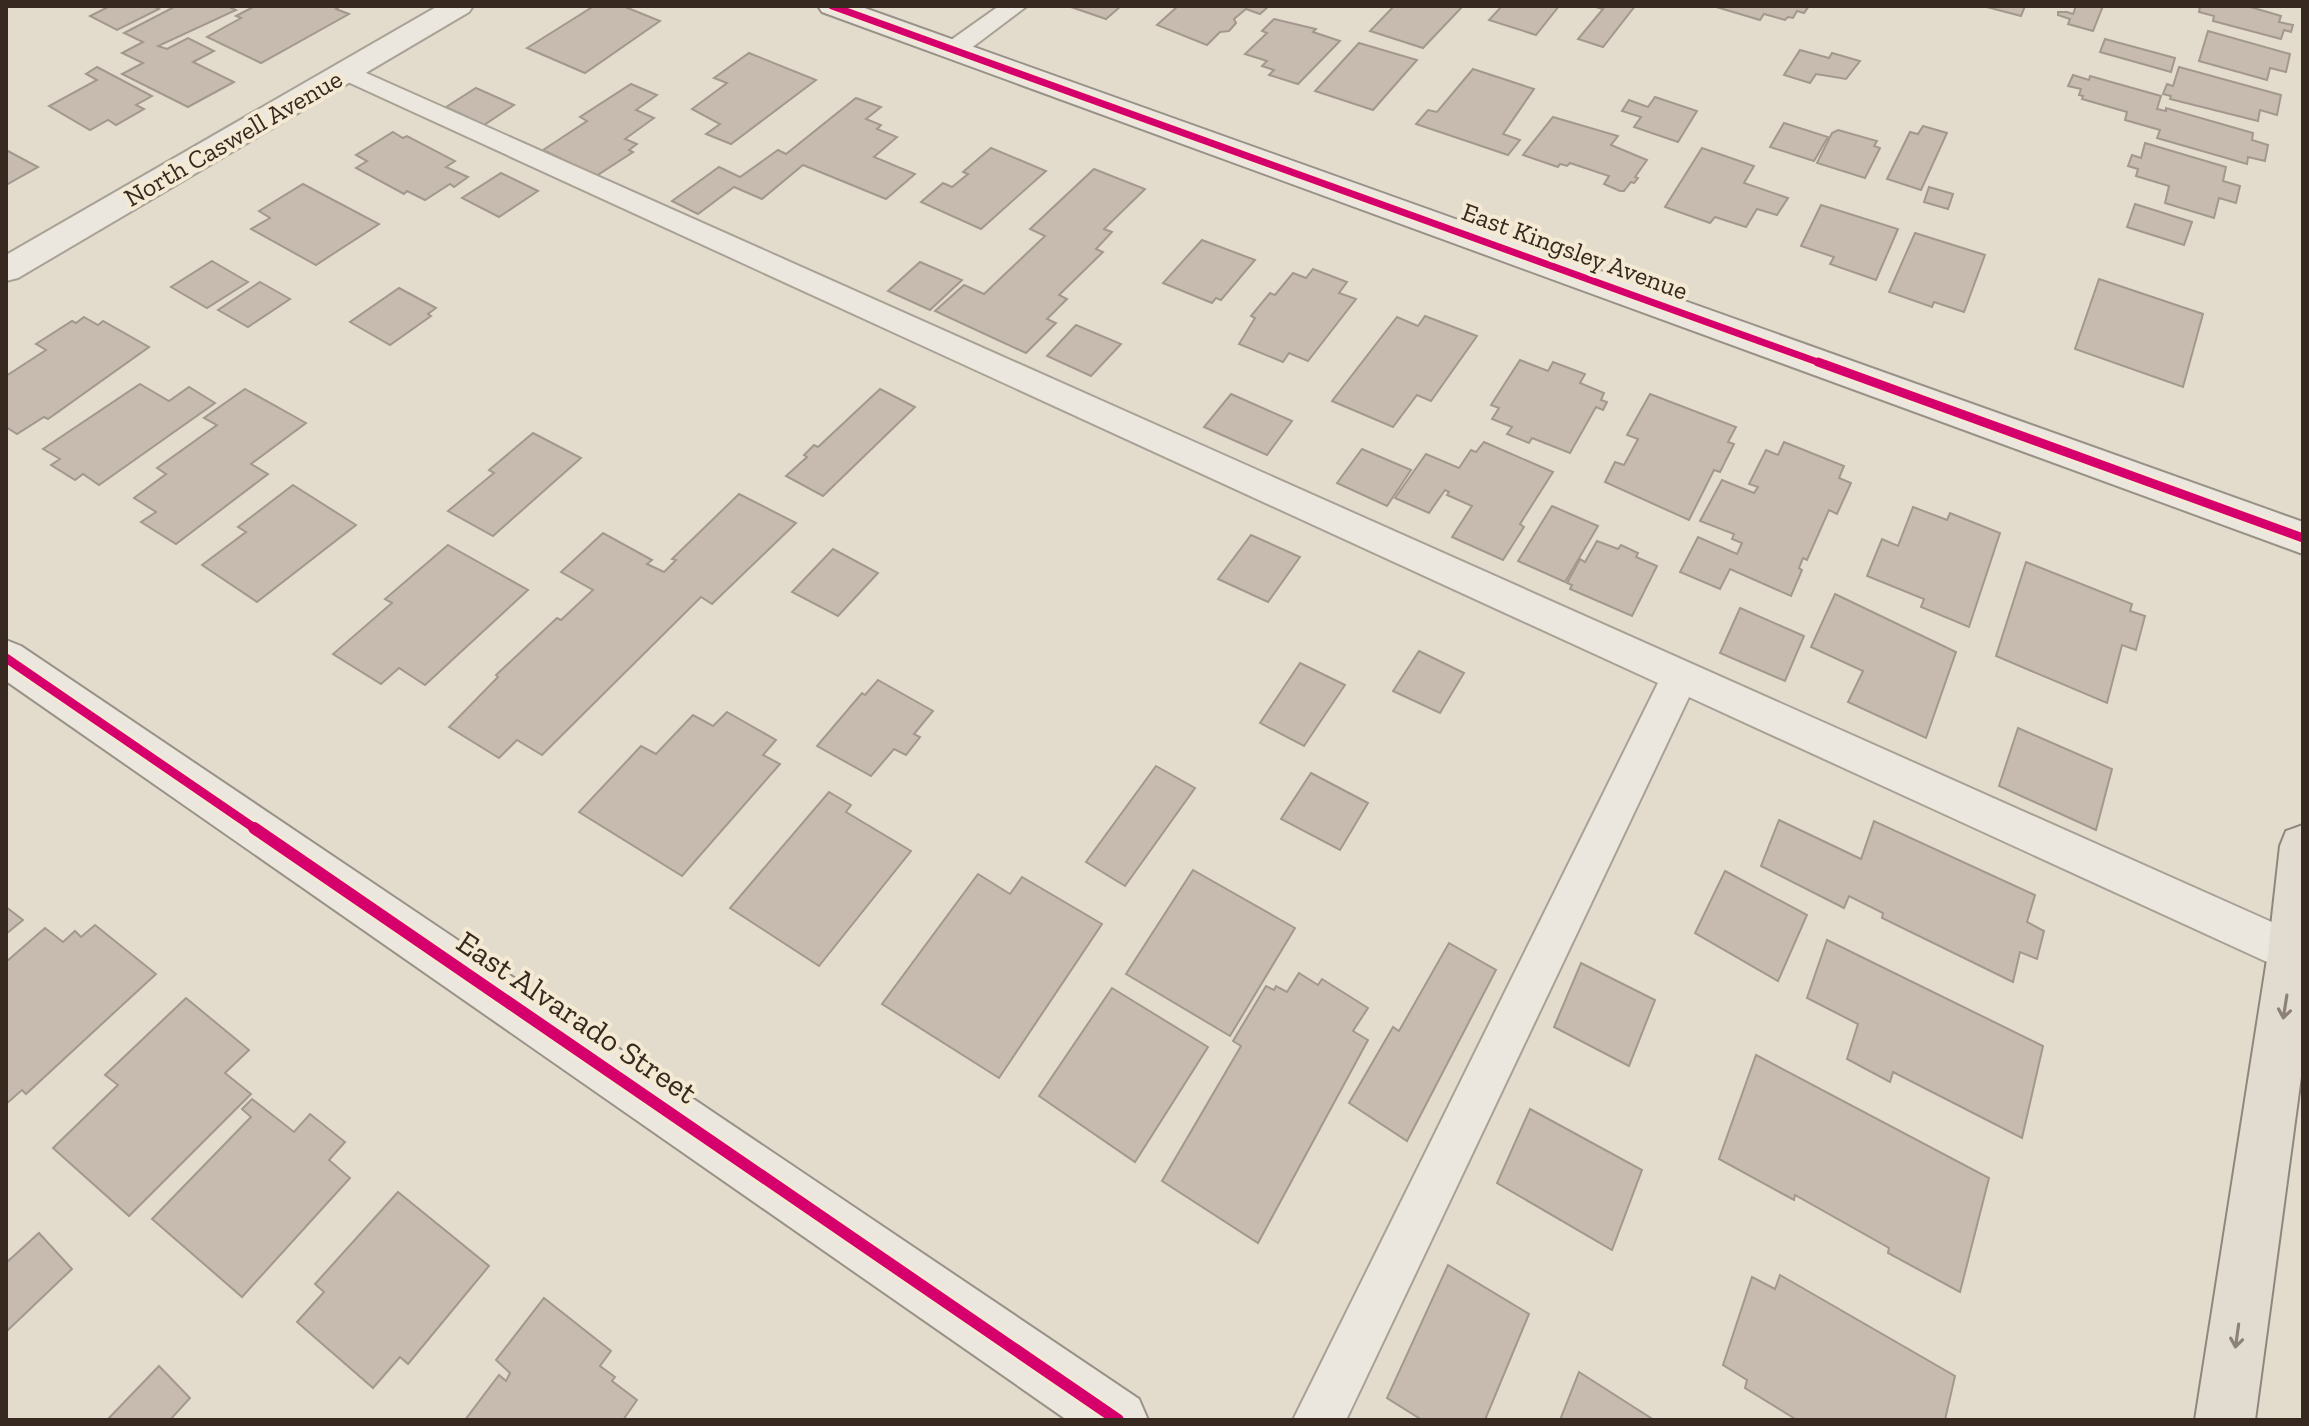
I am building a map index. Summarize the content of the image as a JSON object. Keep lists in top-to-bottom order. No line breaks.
{"streets":{"street":["North Caswell Avenue","East Kingsley Avenue","East Alvarado Street"]}}
